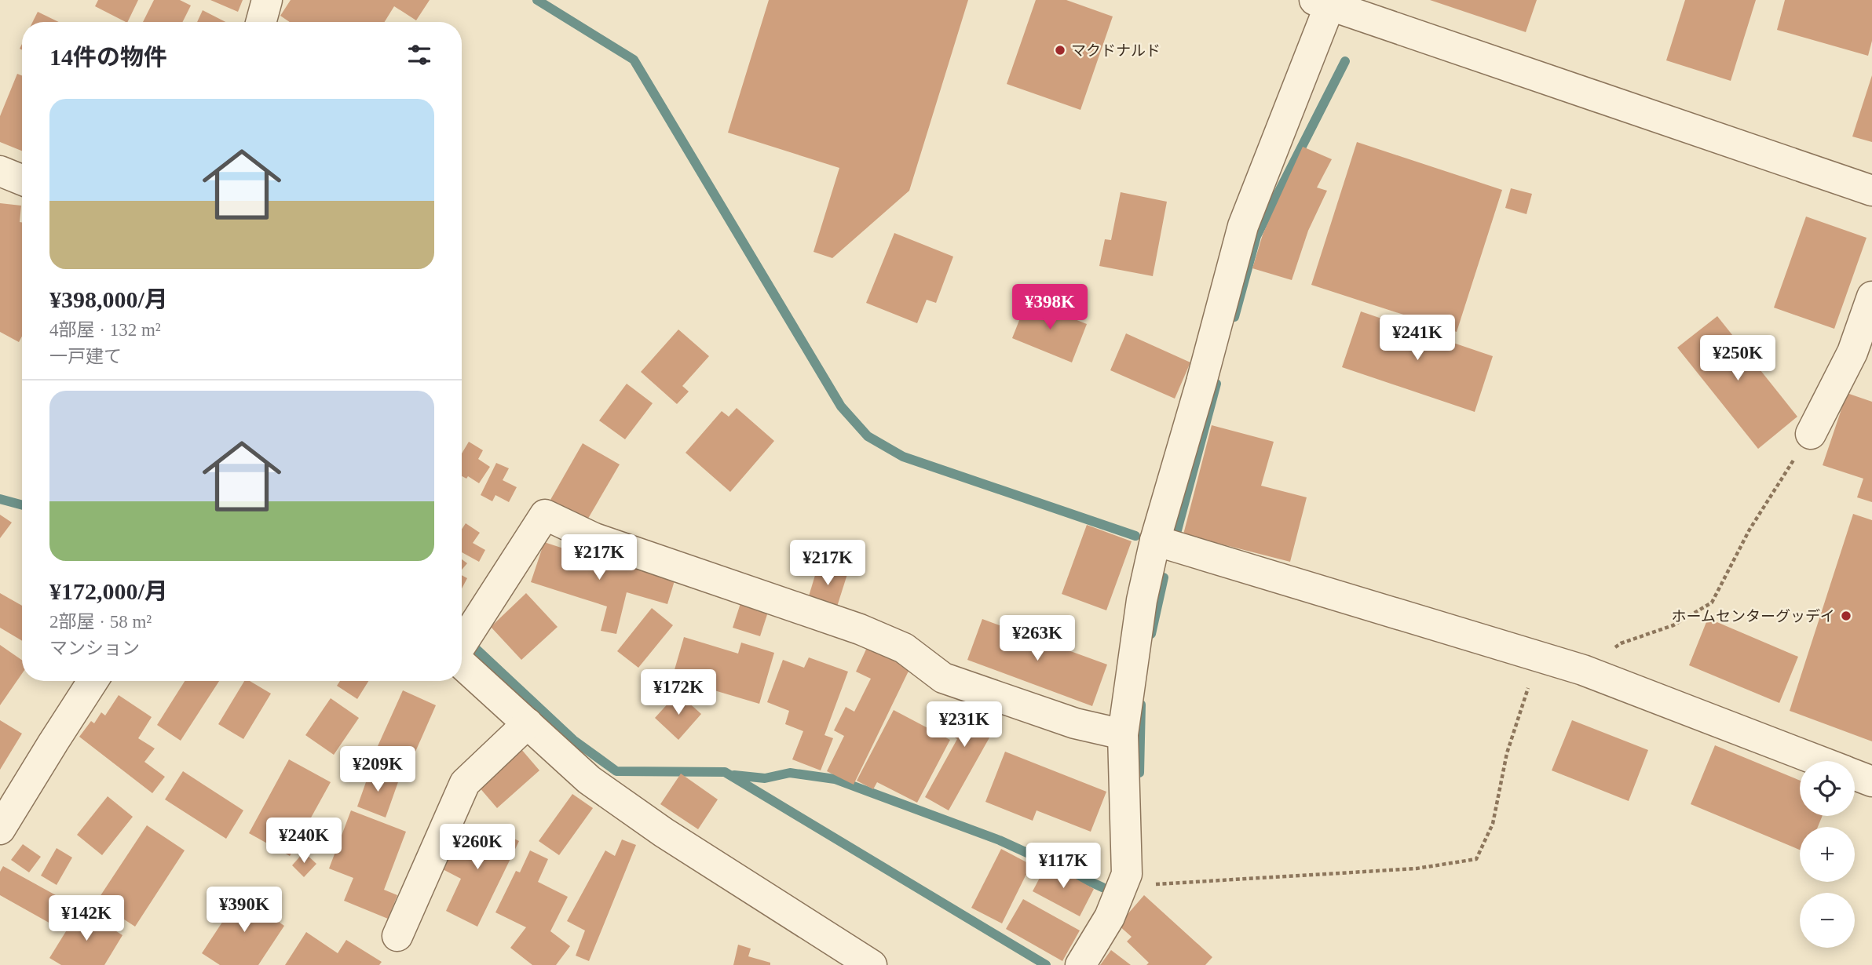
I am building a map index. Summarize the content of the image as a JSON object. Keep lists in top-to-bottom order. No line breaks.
{"places":["マクドナルド","ホームセンターグッデイ"],"page":{"heading":"14件の物件","list":[{"name":"¥398,000/月","note":"4部屋 · 132 m² · 一戸建て"},{"name":"¥172,000/月","note":"2部屋 · 58 m² · マンション"}],"price":["¥398K","¥241K","¥250K","¥217K","¥217K","¥263K","¥172K","¥231K","¥209K","¥240K","¥260K","¥117K","¥390K","¥142K"],"map_buttons":["+","−"]}}
